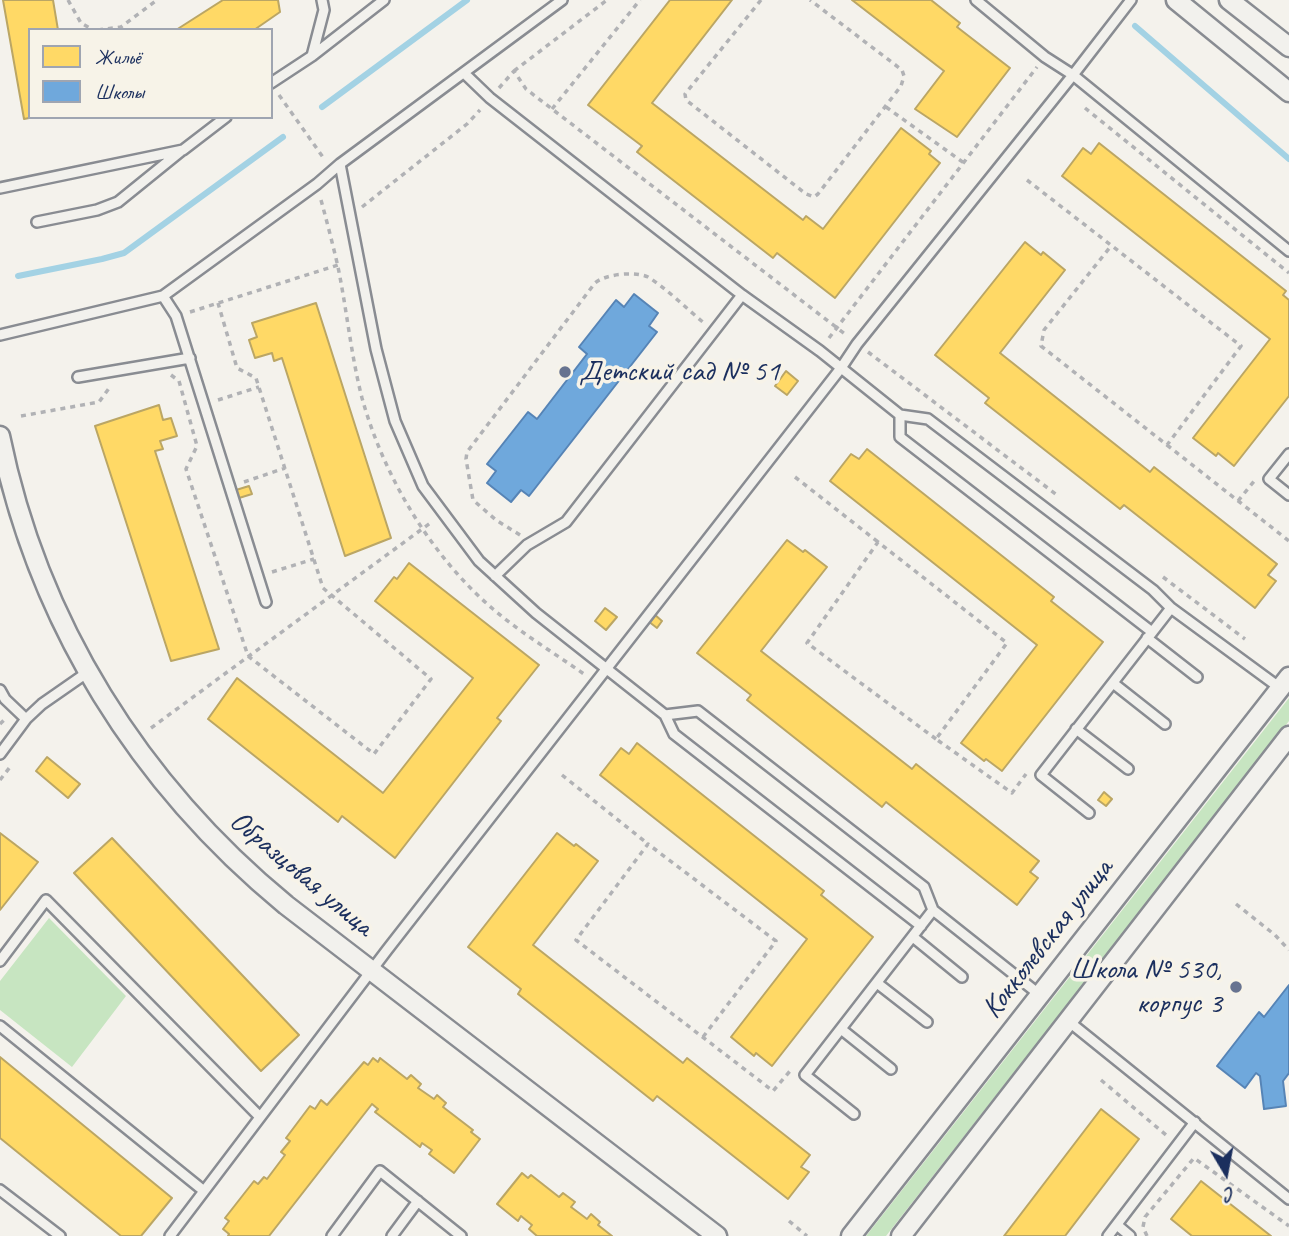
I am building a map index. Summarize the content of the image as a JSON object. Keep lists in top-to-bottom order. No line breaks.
{"streets":{"street":["Образцовая улица","Кокколевская улица"]},"places":["Детский сад № 51","Школа № 530, корпус 3"],"legend":["Жильё","Школы"],"north":"bottom"}
